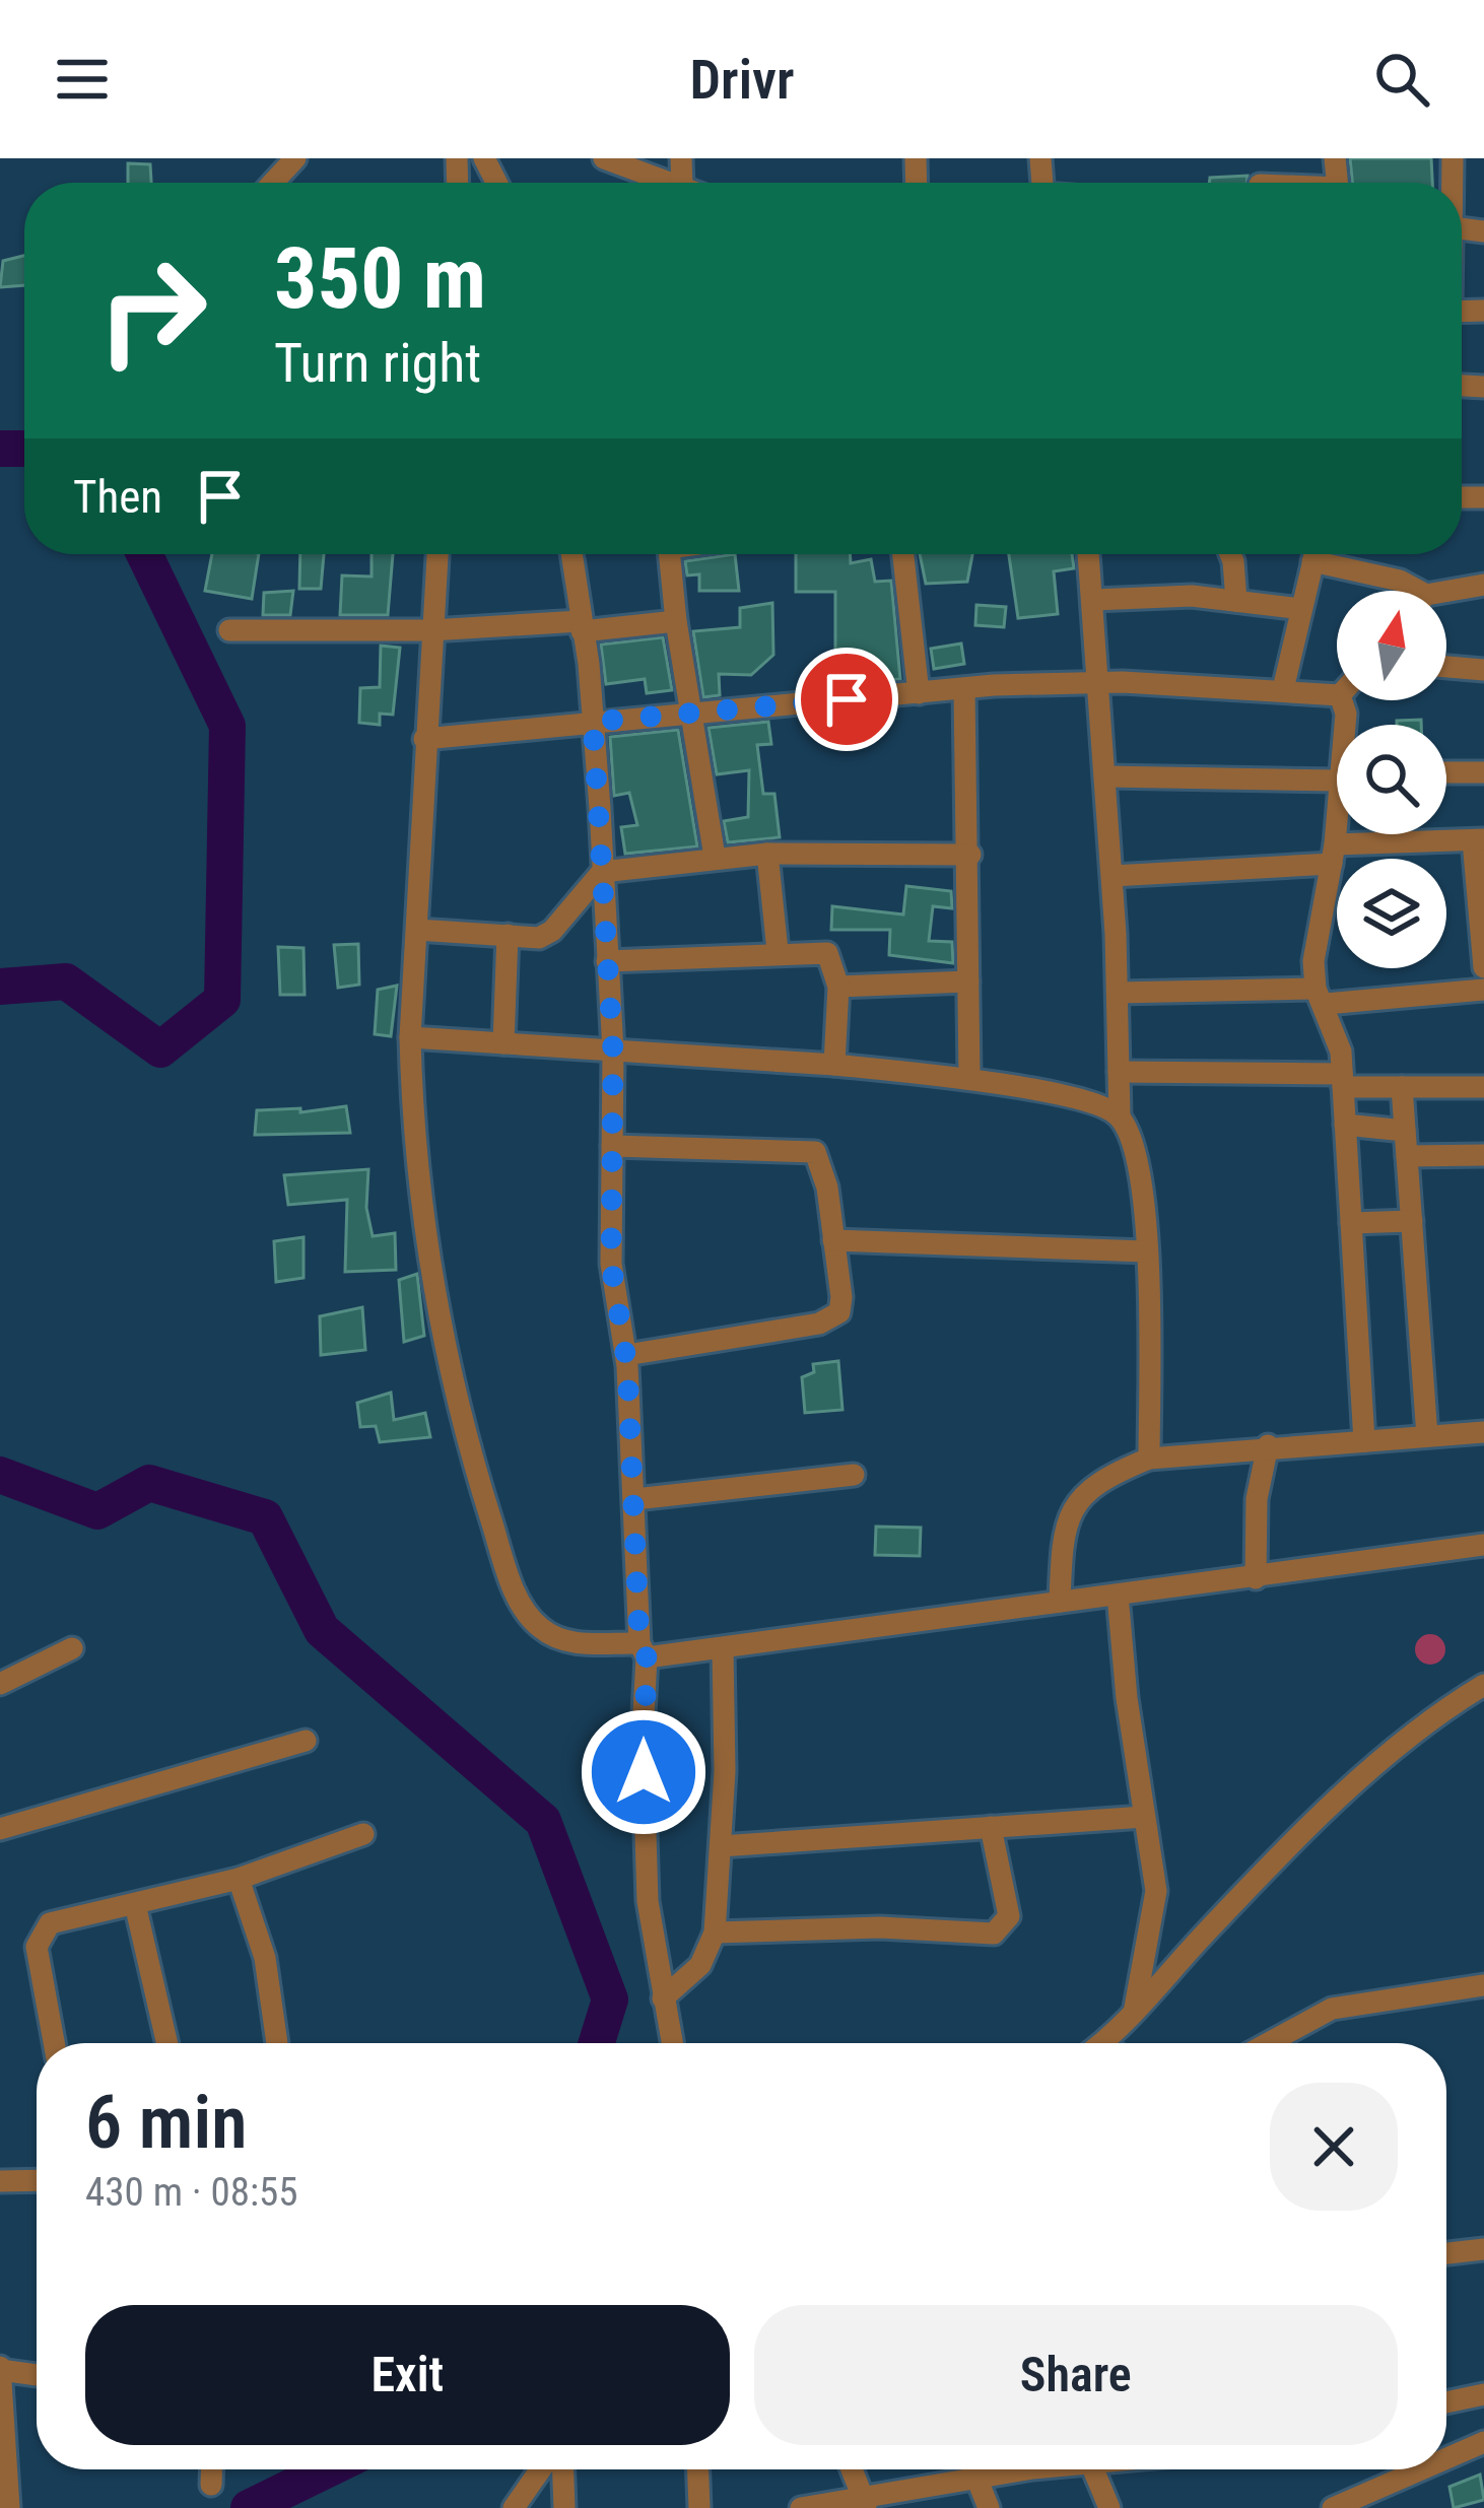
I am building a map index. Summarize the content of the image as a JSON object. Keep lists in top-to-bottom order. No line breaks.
{"north":"top","page":{"header":"Drivr","turn":["350 m","Turn right"],"then":"Then","heading":["6 min","430 m · 08:55"],"buttons":["Exit","Share"]}}
